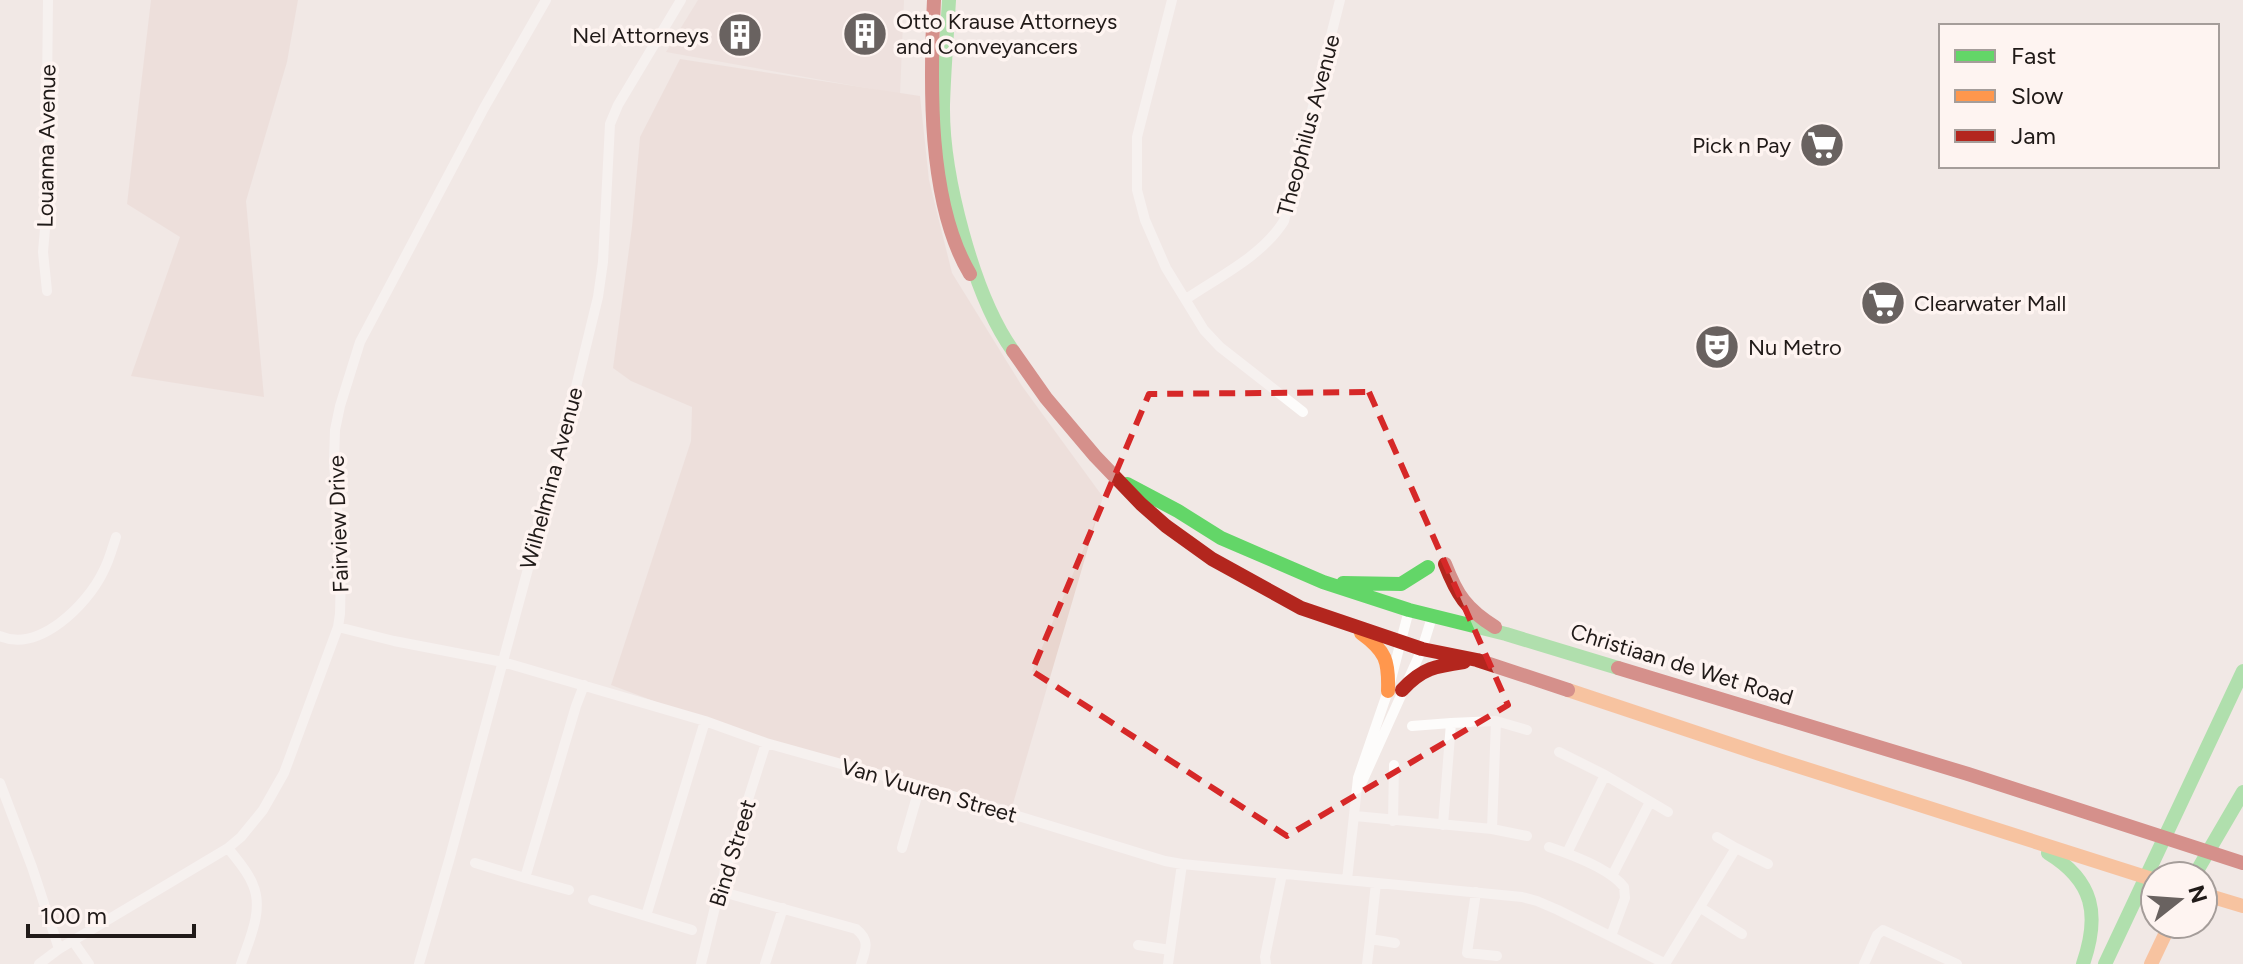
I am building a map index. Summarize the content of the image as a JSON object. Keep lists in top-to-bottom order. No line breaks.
{"streets":{"main road":["Christiaan de Wet Road"],"street":["Theophilus Avenue","Louanna Avenue","Wilhelmina Avenue","Fairview Drive","Van Vuuren Street","Bind Street"]},"crossings":[["Wilhelmina Avenue","Van Vuuren Street"],["Fairview Drive","Van Vuuren Street"],["Van Vuuren Street","Bind Street"]],"places":{"building":["Otto Krause Attorneys and Conveyancers","Nel Attorneys"],"supermarket":["Pick n Pay","Clearwater Mall"],"theatre":["Nu Metro"]},"legend":["Fast","Slow","Jam"],"scale_bar":"100 m","north":"right"}
